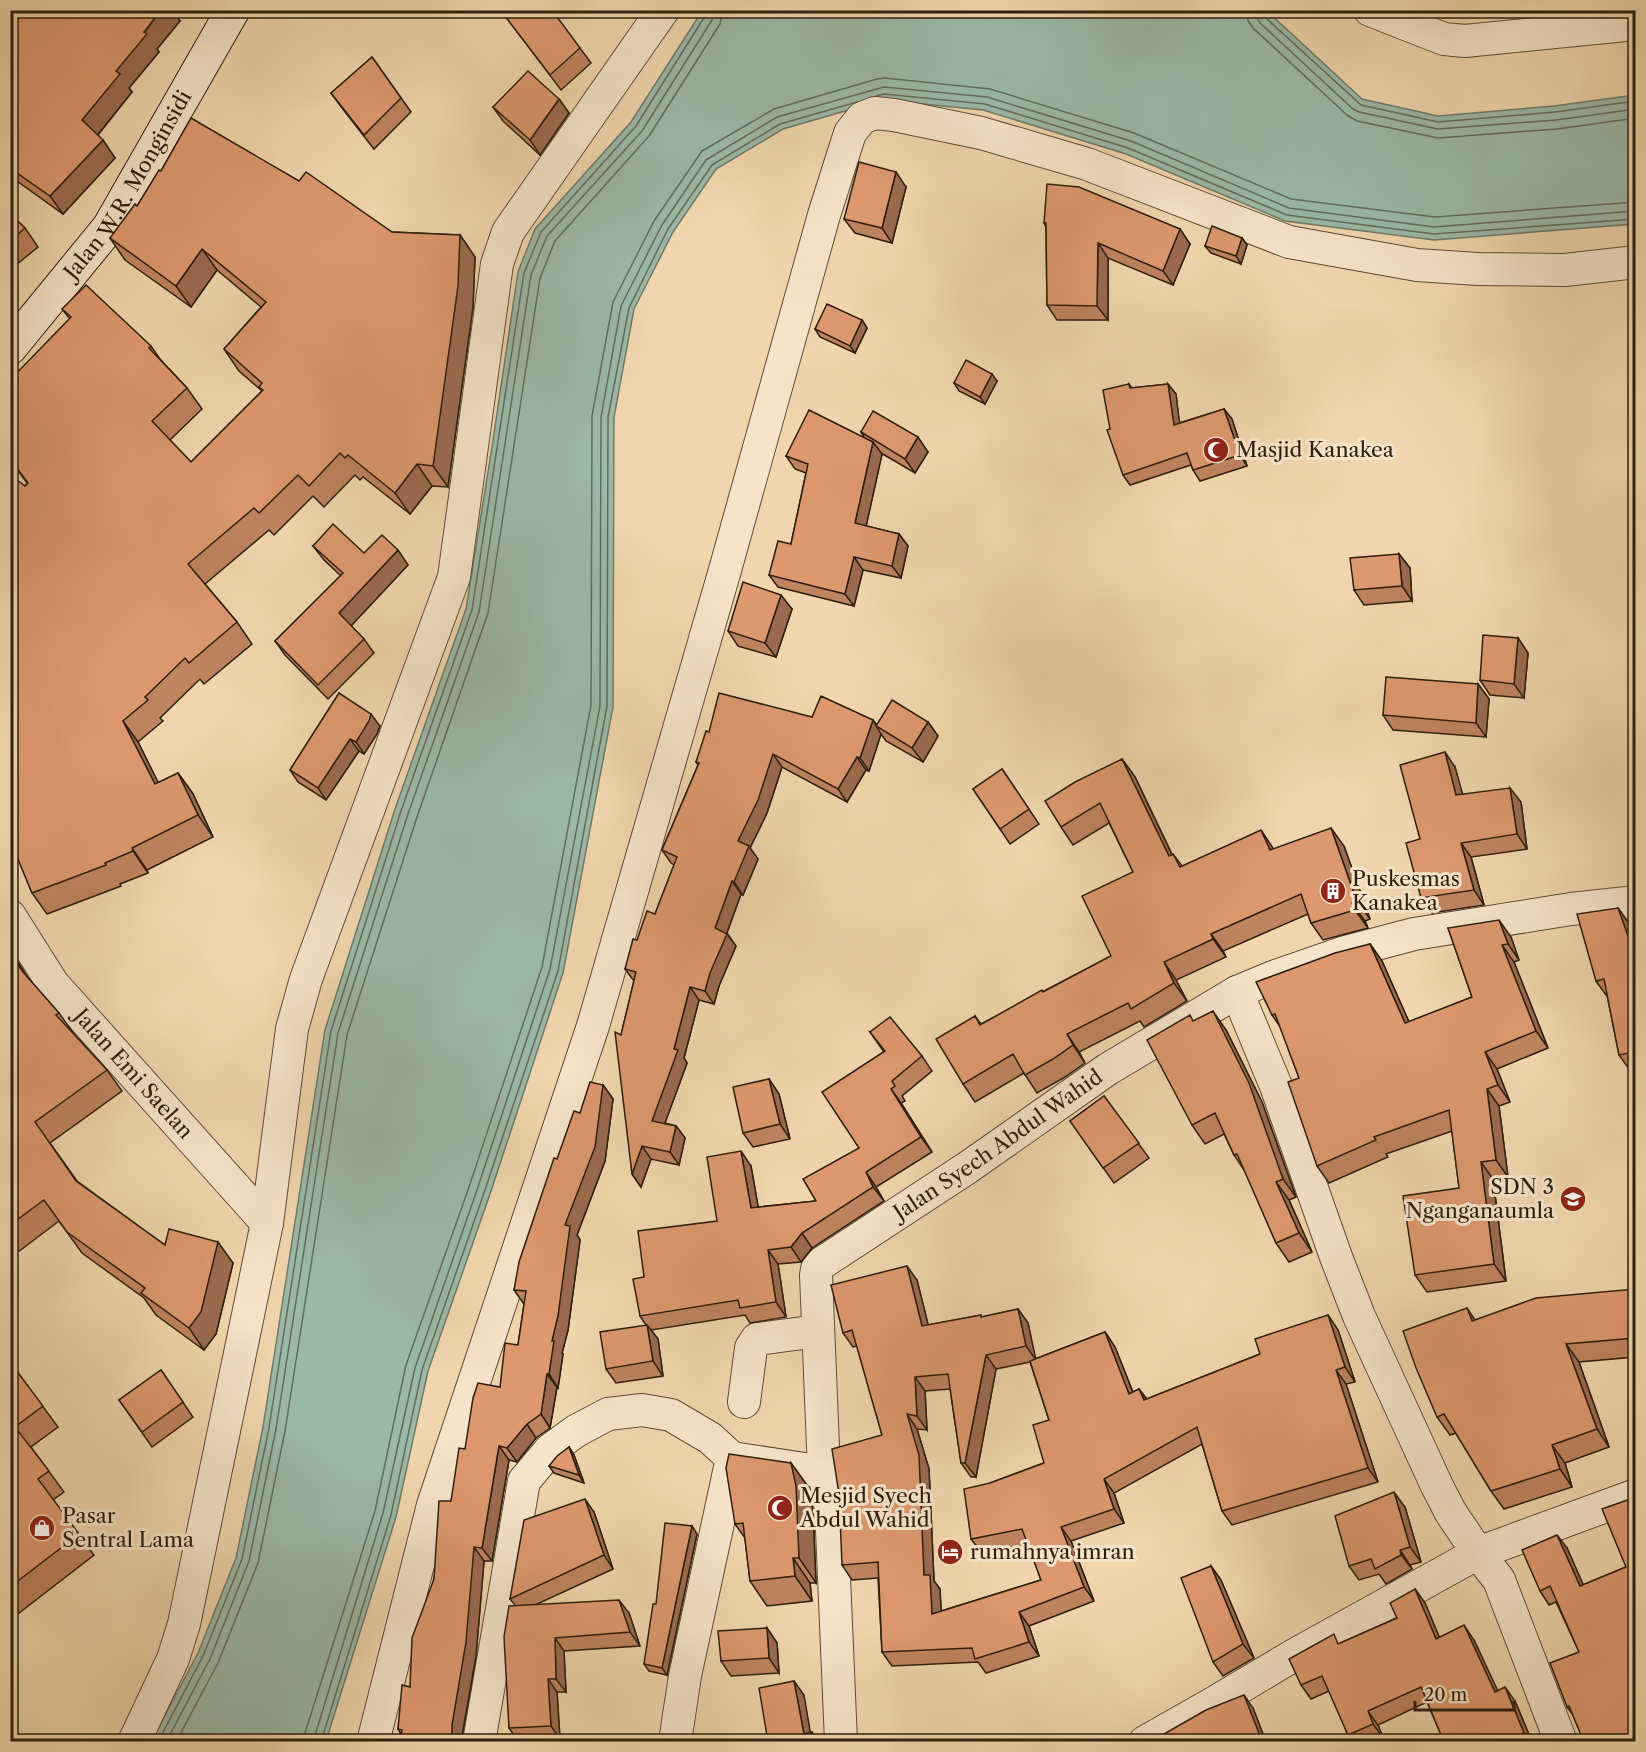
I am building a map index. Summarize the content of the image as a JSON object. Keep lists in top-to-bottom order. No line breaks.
{"streets":{"main road":["Jalan W.R. Monginsidi"],"street":["Jalan Emi Saelan","Jalan Syech Abdul Wahid"]},"places":{"mosque":["Masjid Kanakea","Mesjid Syech Abdul Wahid"],"building":["Puskesmas Kanakea"],"school or university":["SDN 3 Nganganaumla"],"shop":["Pasar Sentral Lama"],"hotel":["rumahnya imran"]},"scale_bar":"20 m"}
